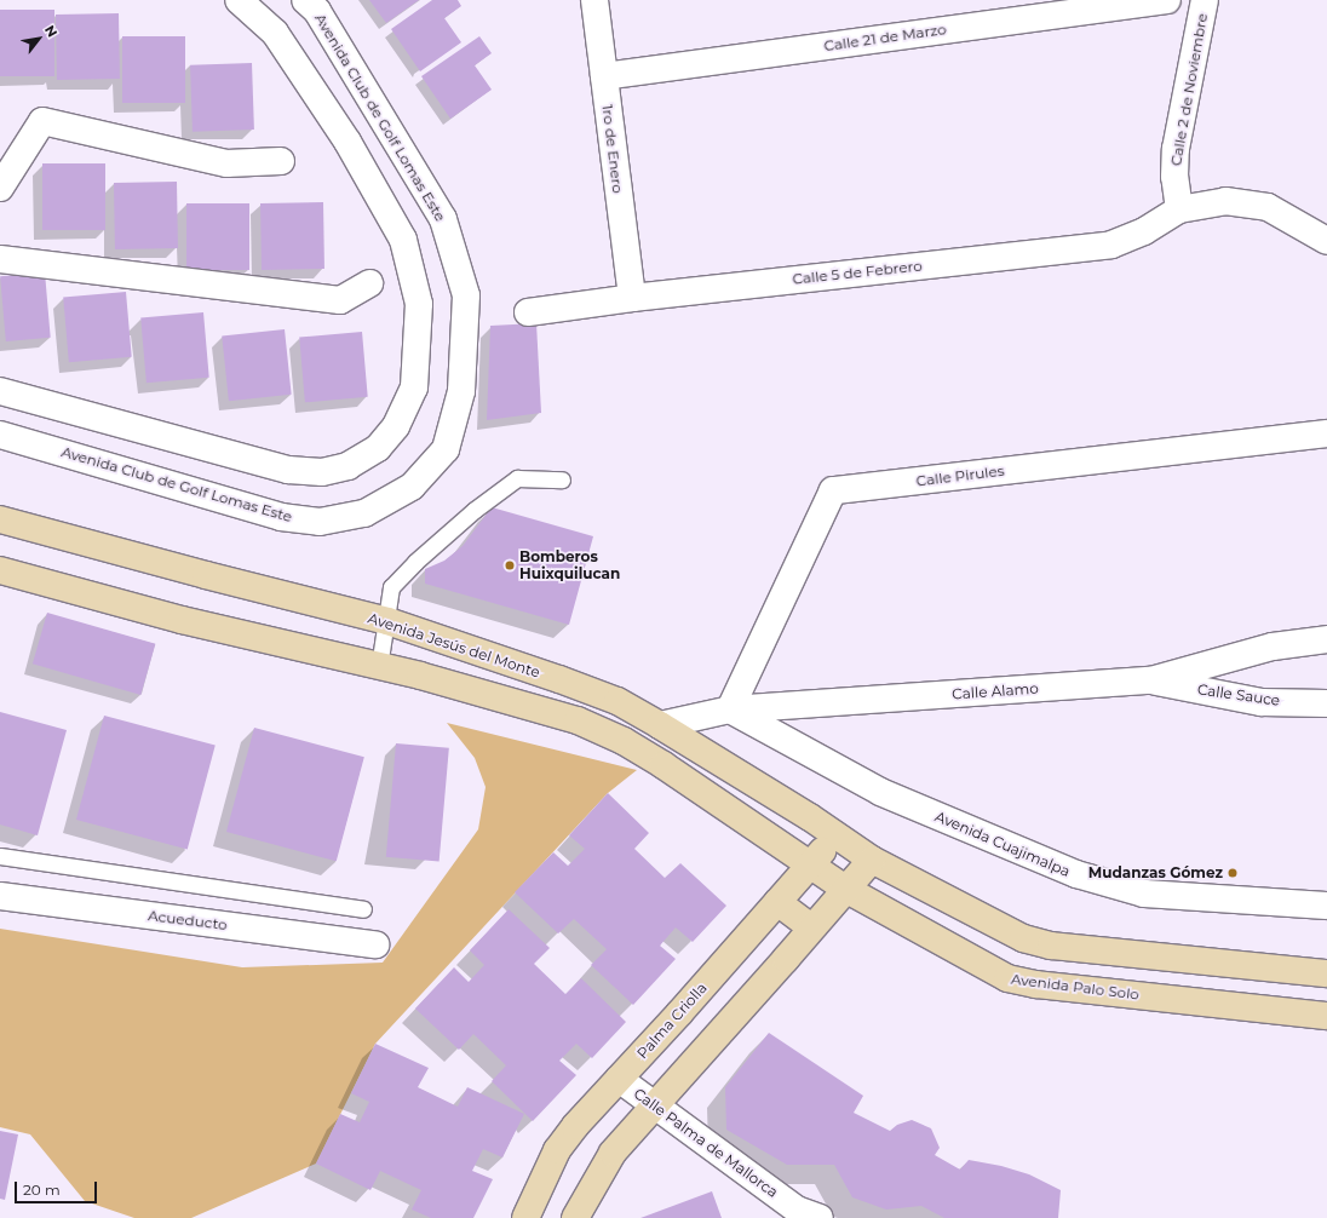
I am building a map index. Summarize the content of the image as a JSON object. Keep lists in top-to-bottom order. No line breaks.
{"streets":{"main road":["Avenida Jesús del Monte","Avenida Palo Solo","Palma Criolla"],"street":["Calle 21 de Marzo","Calle 2 de Noviembre","Avenida Club de Golf Lomas Este","1ro de Enero","Calle 5 de Febrero","Calle Pirules","Calle Alamo","Calle Sauce","Avenida Cuajimalpa","Acueducto","Calle Palma de Mallorca"]},"crossings":[["Calle 21 de Marzo","1ro de Enero"],["Calle 2 de Noviembre","Calle 5 de Febrero"],["1ro de Enero","Calle 5 de Febrero"],["Calle Pirules","Calle Alamo"],["Calle Pirules","Avenida Cuajimalpa"],["Avenida Jesús del Monte","Calle Alamo"],["Avenida Jesús del Monte","Palma Criolla"],["Calle Alamo","Calle Sauce"],["Calle Alamo","Avenida Cuajimalpa"],["Palma Criolla","Calle Palma de Mallorca"]],"places":["Bomberos Huixquilucan","Mudanzas Gómez"],"scale_bar":"20 m","north":"top right"}
